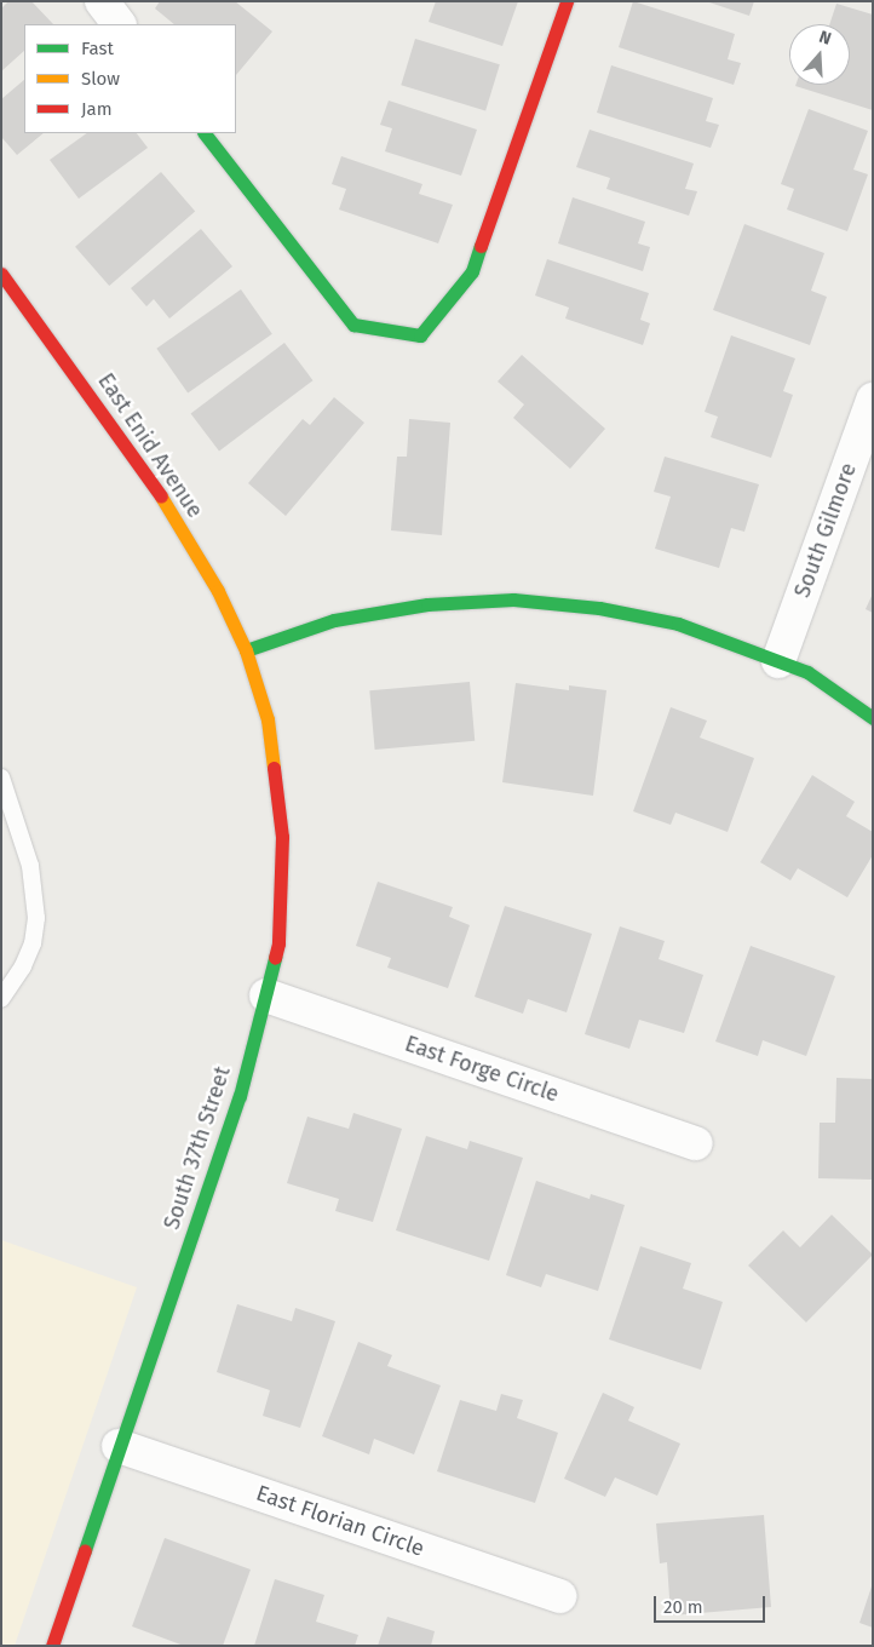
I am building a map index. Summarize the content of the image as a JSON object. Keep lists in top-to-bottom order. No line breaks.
{"streets":{"street":["East Enid Avenue","South Gilmore","East Forge Circle","South 37th Street","East Florian Circle"]},"crossings":[["East Enid Avenue","South 37th Street"],["East Forge Circle","South 37th Street"],["South 37th Street","East Florian Circle"]],"legend":["Fast","Slow","Jam"],"scale_bar":"20 m","north":"top"}
